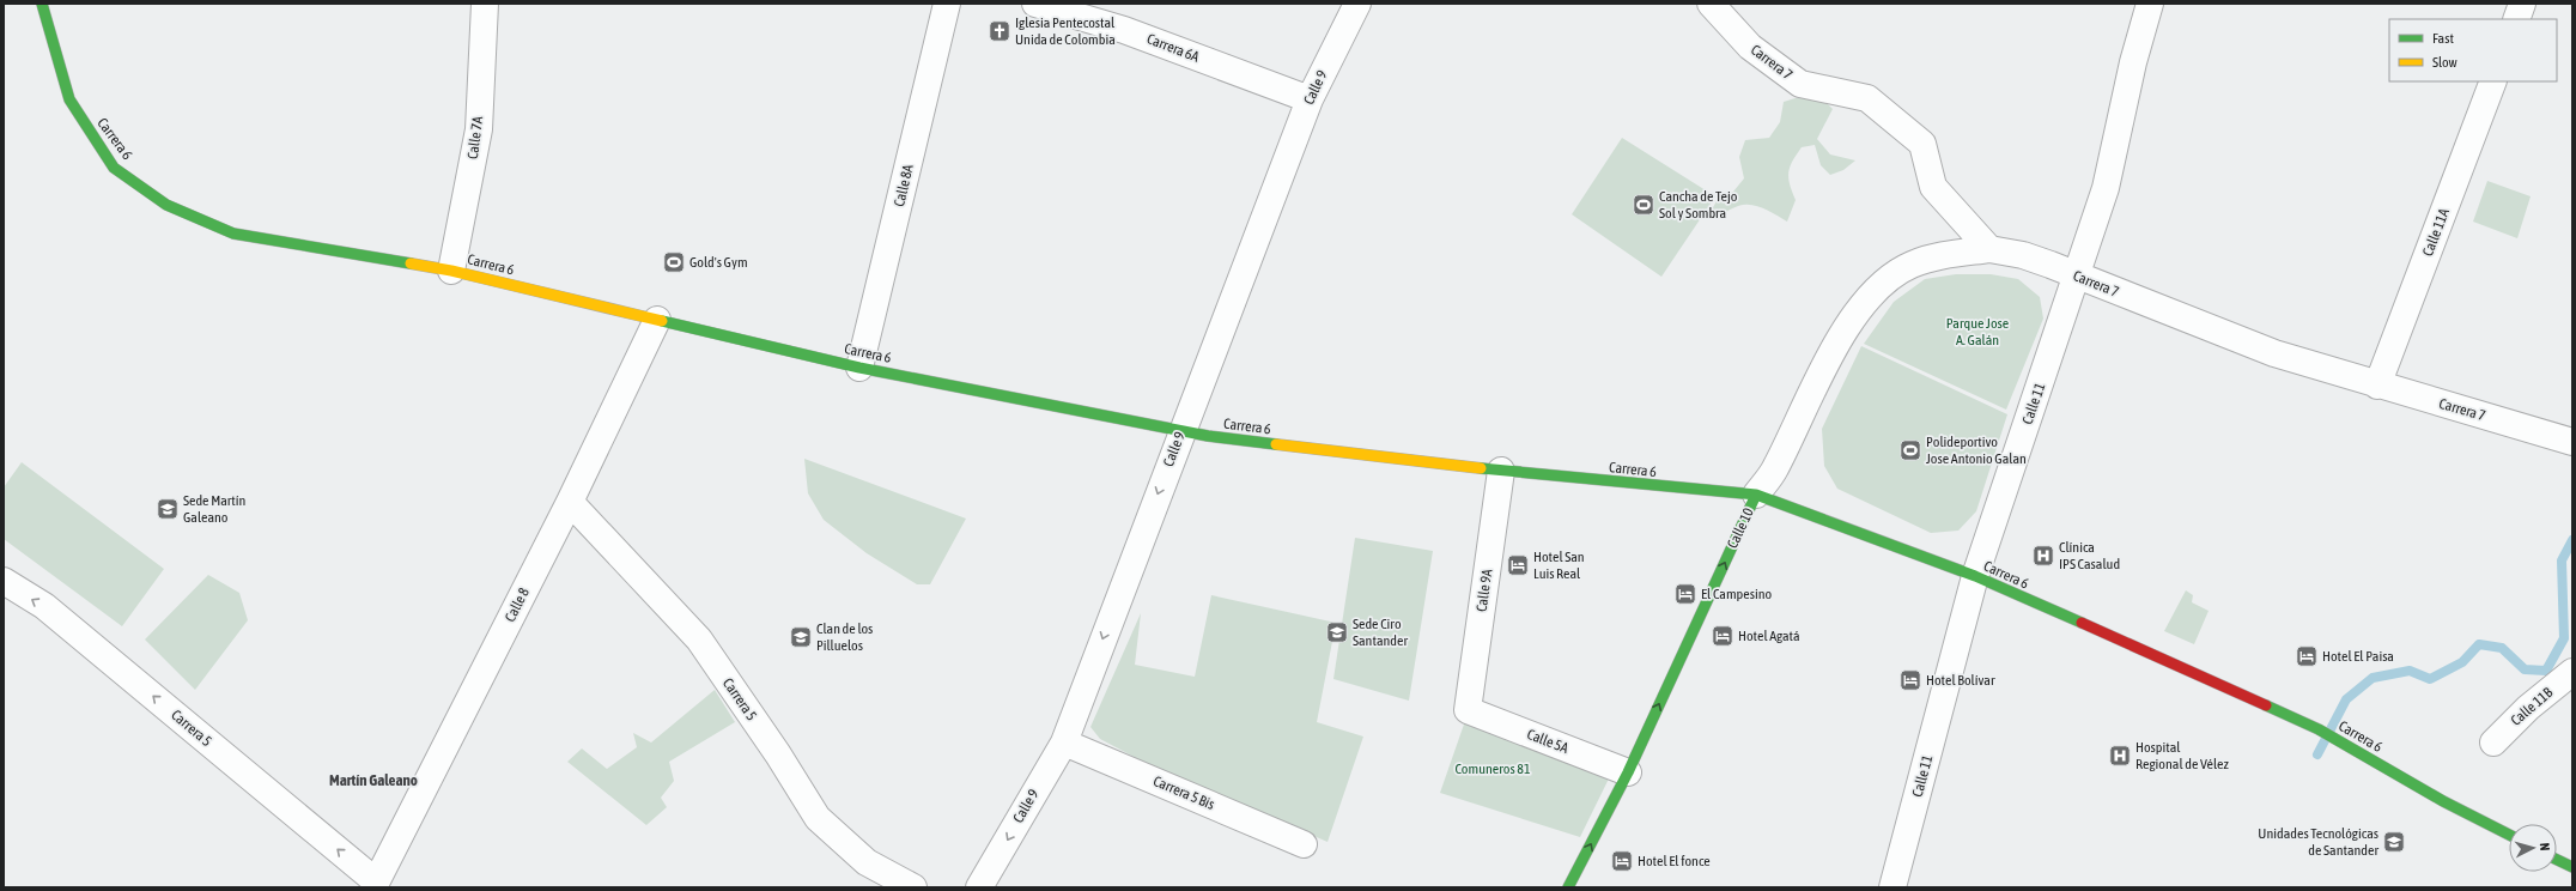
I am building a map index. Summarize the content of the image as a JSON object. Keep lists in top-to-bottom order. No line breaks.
{"streets":{"main road":["Carrera 6","Calle 10"],"street":["Carrera 6A","Carrera 7","Calle 9","Calle 7A","Calle 8A","Calle 11A","Calle 11","Calle 9A","Calle 8","Carrera 5","Calle 11B","Calle 5A","Carrera 5 Bis"]},"crossings":[["Carrera 6A","Calle 9"],["Carrera 7","Calle 11A"],["Carrera 7","Calle 11"],["Carrera 7","Calle 10"],["Calle 9","Carrera 6"],["Calle 9","Carrera 5 Bis"],["Calle 7A","Carrera 6"],["Carrera 6","Calle 8A"],["Carrera 6","Calle 11"],["Carrera 6","Calle 10"],["Carrera 6","Calle 9A"],["Carrera 6","Calle 8"],["Calle 10","Calle 5A"],["Calle 9A","Calle 5A"],["Calle 8","Carrera 5"]],"one_way":["Calle 9","Calle 10","Carrera 5"],"districts":["Martín Galeano"],"parks":["Parque Jose A. Galán","Comuneros 81"],"places":{"church":["Iglesia Pentecostal Unida de Colombia"],"sports":["Cancha de Tejo Sol y Sombra","Gold's Gym","Polideportivo Jose Antonio Galan"],"school or university":["Sede Martín Galeano","Sede Ciro Santander","Clan de los Pilluelos","Unidades Tecnológicas de Santander"],"hospital":["Clínica IPS Casalud","Hospital Regional de Vélez"],"hotel":["Hotel San Luis Real","El Campesino","Hotel Agatá","Hotel El Paisa","Hotel Bolívar","Hotel El fonce"]},"legend":["Fast","Slow"],"north":"right"}
